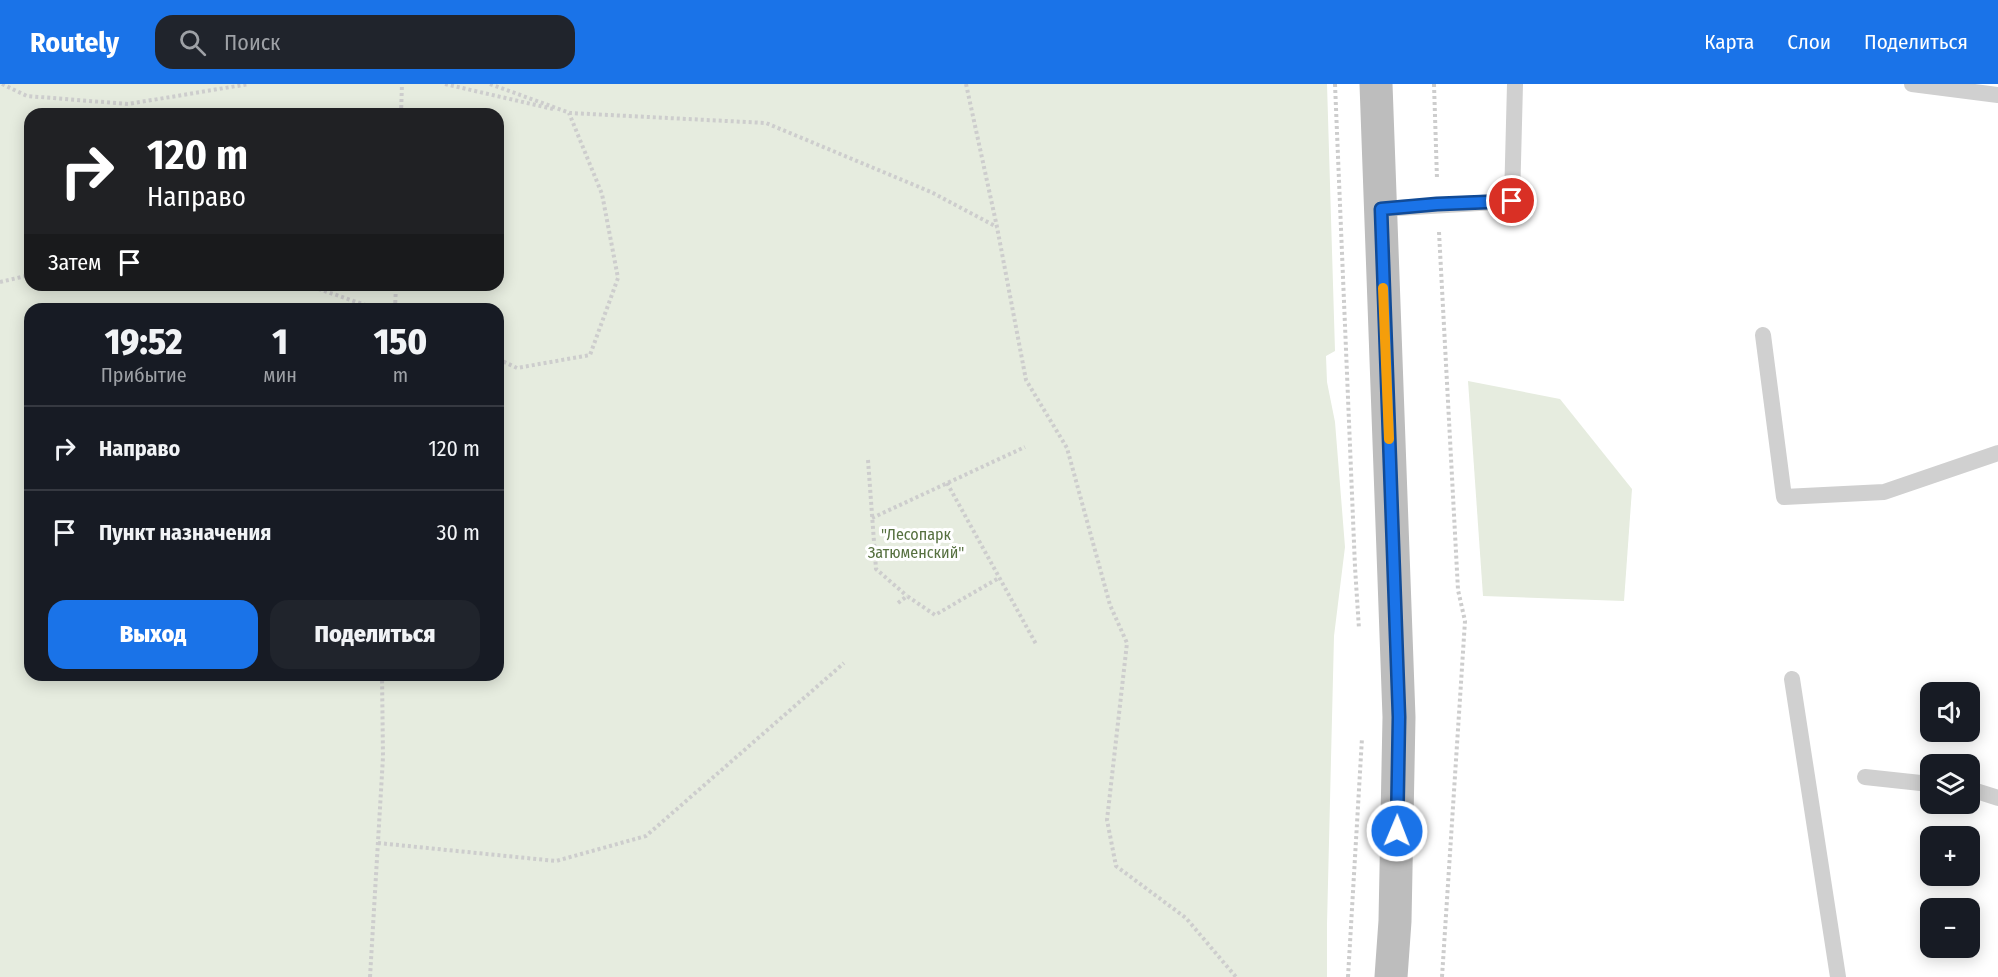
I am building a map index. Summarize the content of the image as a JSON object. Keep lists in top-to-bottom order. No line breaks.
{"parks":["\"Лесопарк Затюменский\""],"page":{"header":"Routely","search":"Поиск","nav":["Карта","Слои","Поделиться"],"turn":["120 m","Направо"],"then":"Затем","eta":["19:52","Прибытие","1","мин","150","m"],"list":[{"name":"Направо","value":"120 m"},{"name":"Пункт назначения","value":"30 m"}],"buttons":["Выход","Поделиться"],"map_buttons":["+","−"]}}
